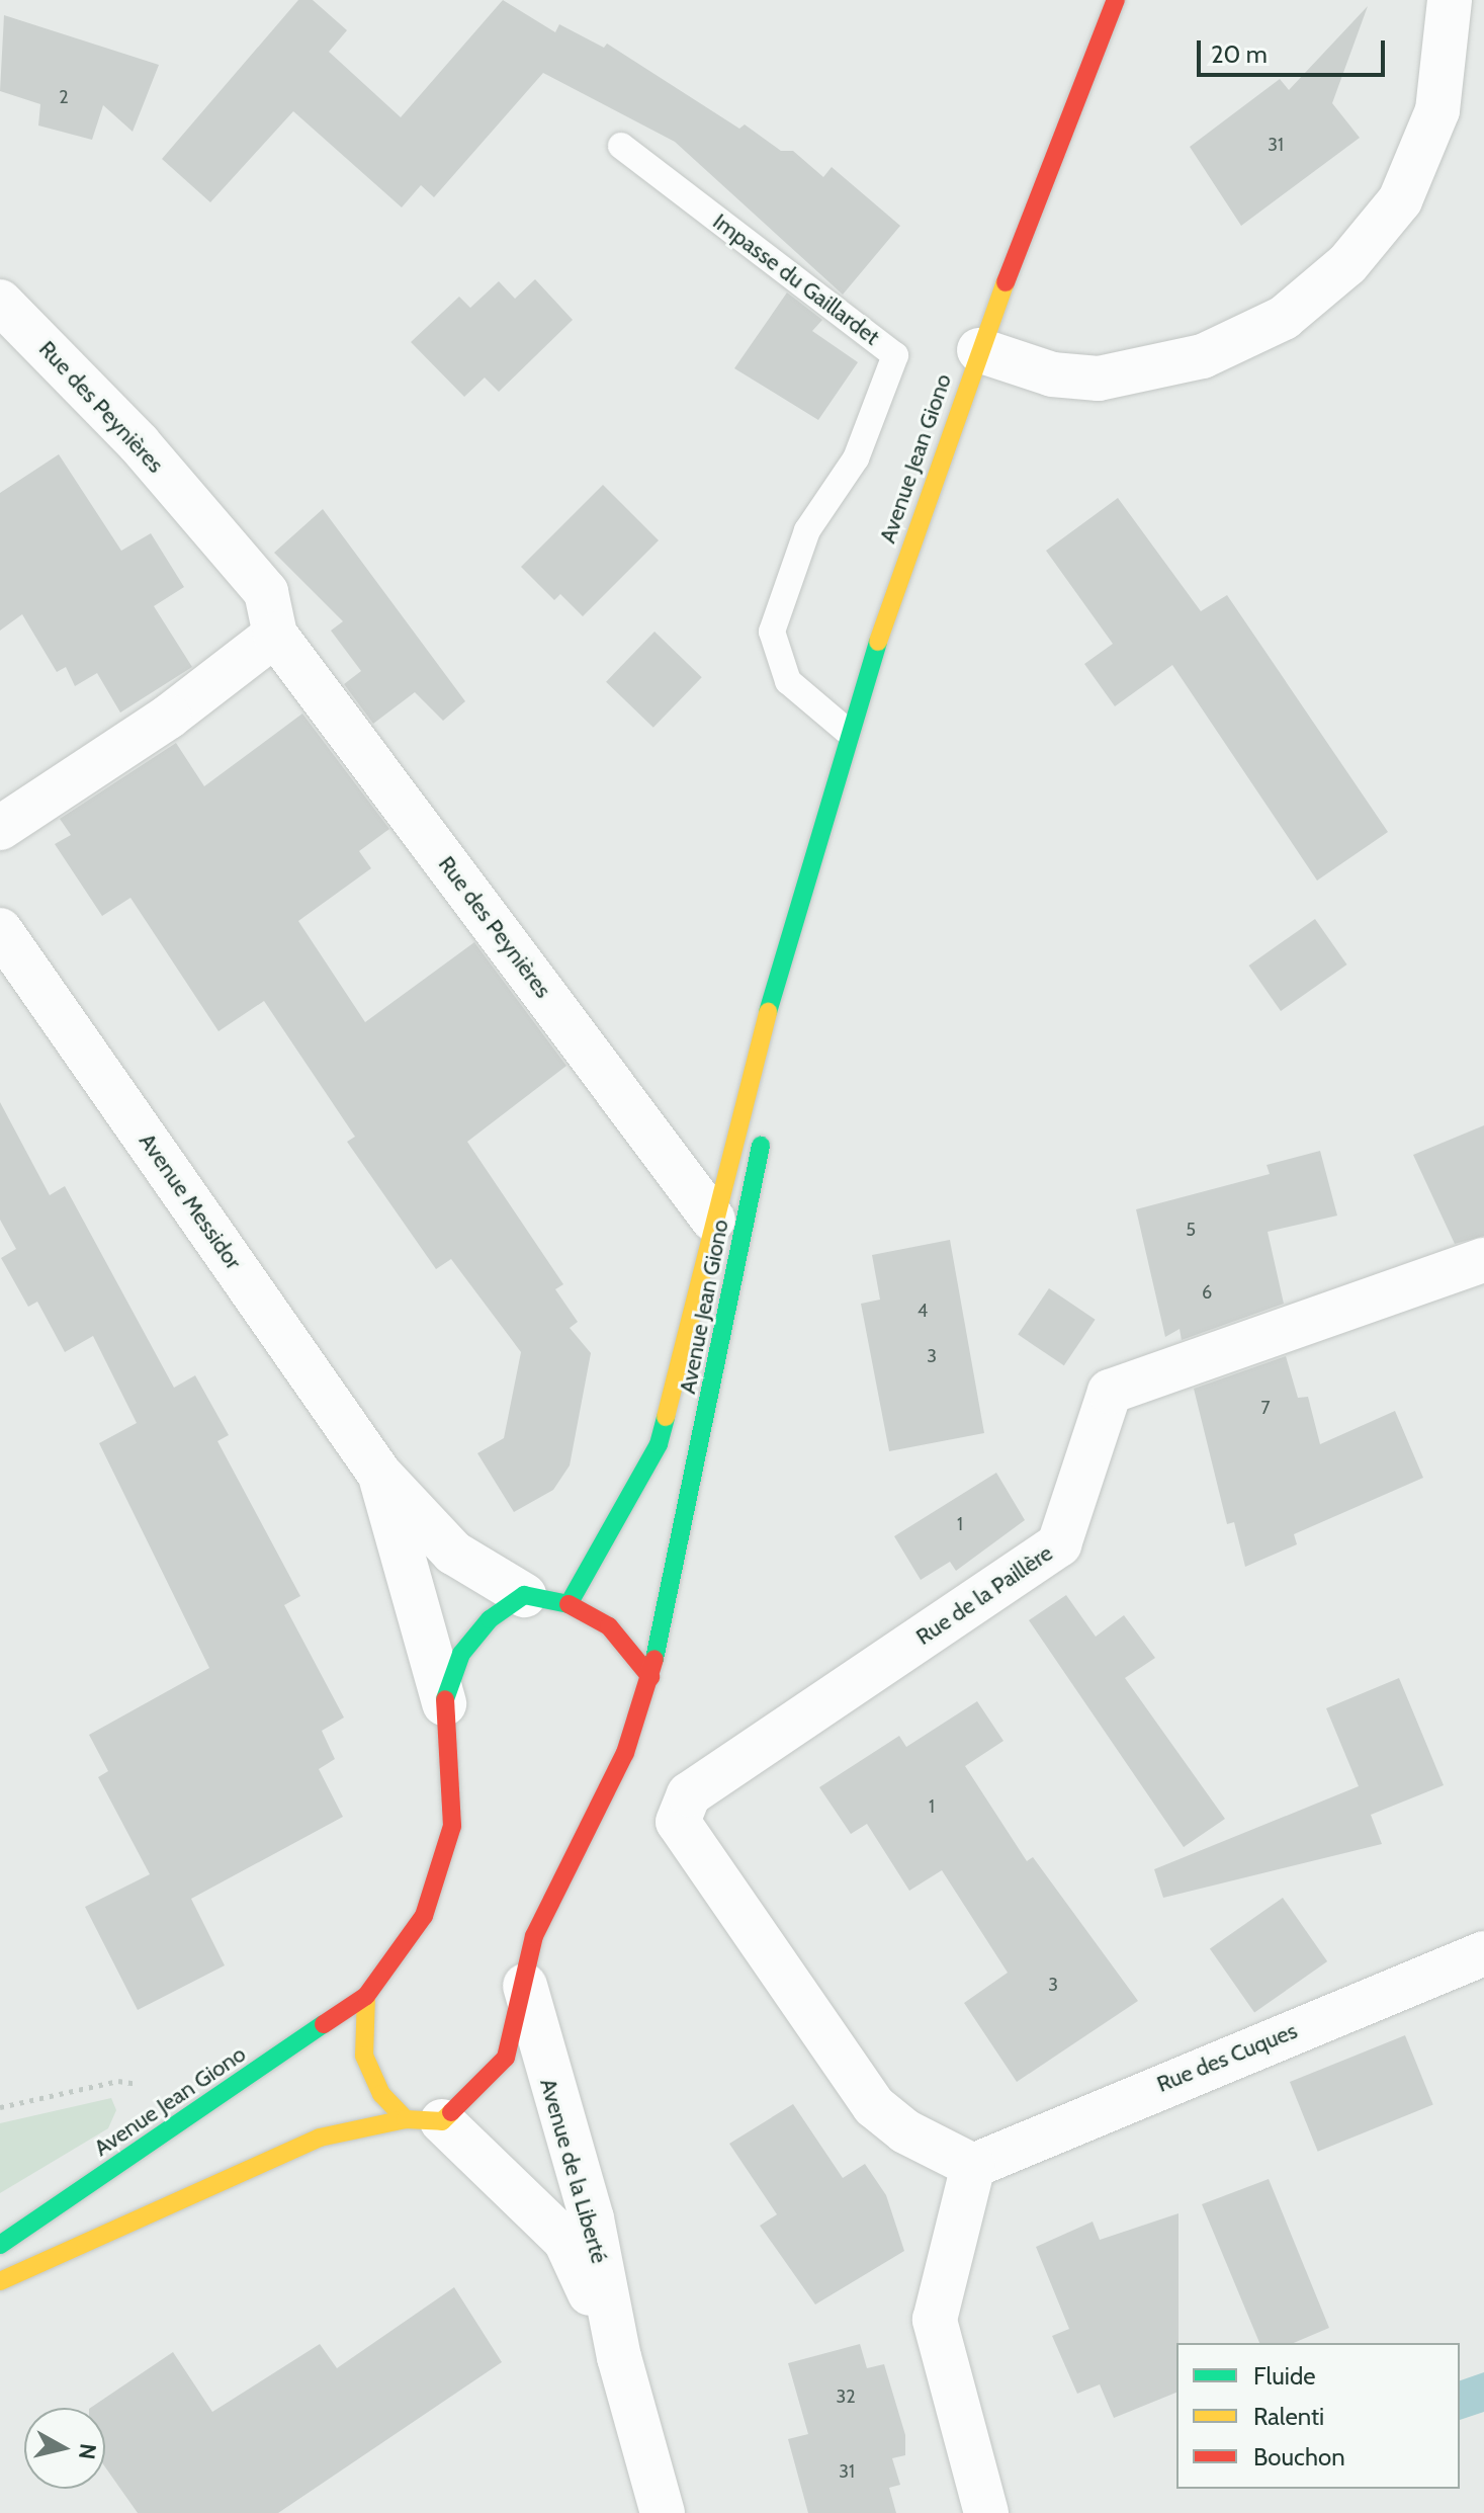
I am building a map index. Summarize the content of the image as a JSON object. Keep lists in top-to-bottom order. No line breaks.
{"streets":{"street":["Rue des Peynières","Avenue Jean Giono","Avenue Messidor","Rue de la Paillère","Rue des Cuques","Avenue de la Liberté"],"lane":["Impasse du Gaillardet"]},"crossings":[["Impasse du Gaillardet","Avenue Jean Giono"],["Rue des Peynières","Avenue Jean Giono"],["Avenue Jean Giono","Avenue Messidor"],["Avenue Jean Giono","Avenue de la Liberté"],["Rue de la Paillère","Rue des Cuques"]],"house_numbers":["2","31","5","6","4","3","7","1","1","3","32","31"],"legend":["Fluide","Ralenti","Bouchon"],"scale_bar":"20 m","north":"right"}
